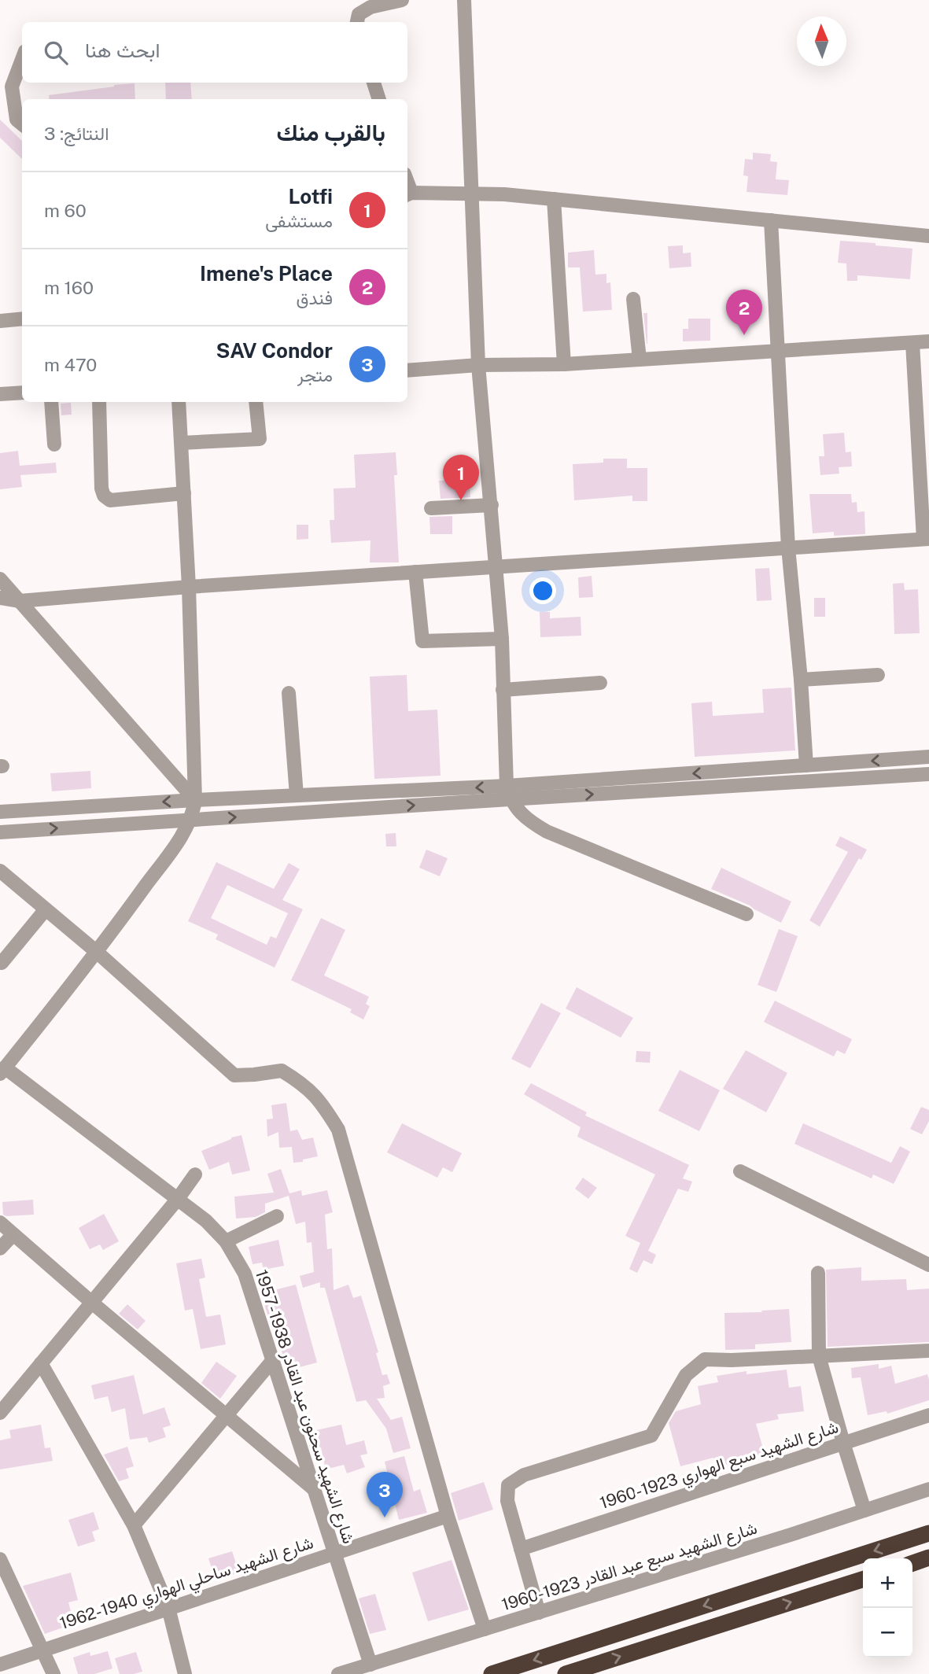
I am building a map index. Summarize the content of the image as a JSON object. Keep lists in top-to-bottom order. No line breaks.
{"streets":{"street":["شارع الشهيد سحنون عبد القادر 1938-1957","شارع الشهيد سبع الهواري 1923-1960","شارع الشهيد سبع عبد القادر 1923-1960","شارع الشهيد ساحلي الهواري 1940-1962"]},"crossings":[["شارع الشهيد سحنون عبد القادر 1938-1957","شارع الشهيد سبع عبد القادر 1923-1960"],["شارع الشهيد سحنون عبد القادر 1938-1957","شارع الشهيد ساحلي الهواري 1940-1962"]],"north":"top","page":{"search":"ابحث هنا","heading":["بالقرب منك","النتائج: 3"],"list":[{"mark":"1","name":"Lotfi","note":"مستشفى","value":"60 m"},{"mark":"2","name":"Imene's Place","note":"فندق","value":"160 m"},{"mark":"3","name":"SAV Condor","note":"متجر","value":"470 m"}],"pins":["2","1","3"],"map_buttons":["+","−"]}}
